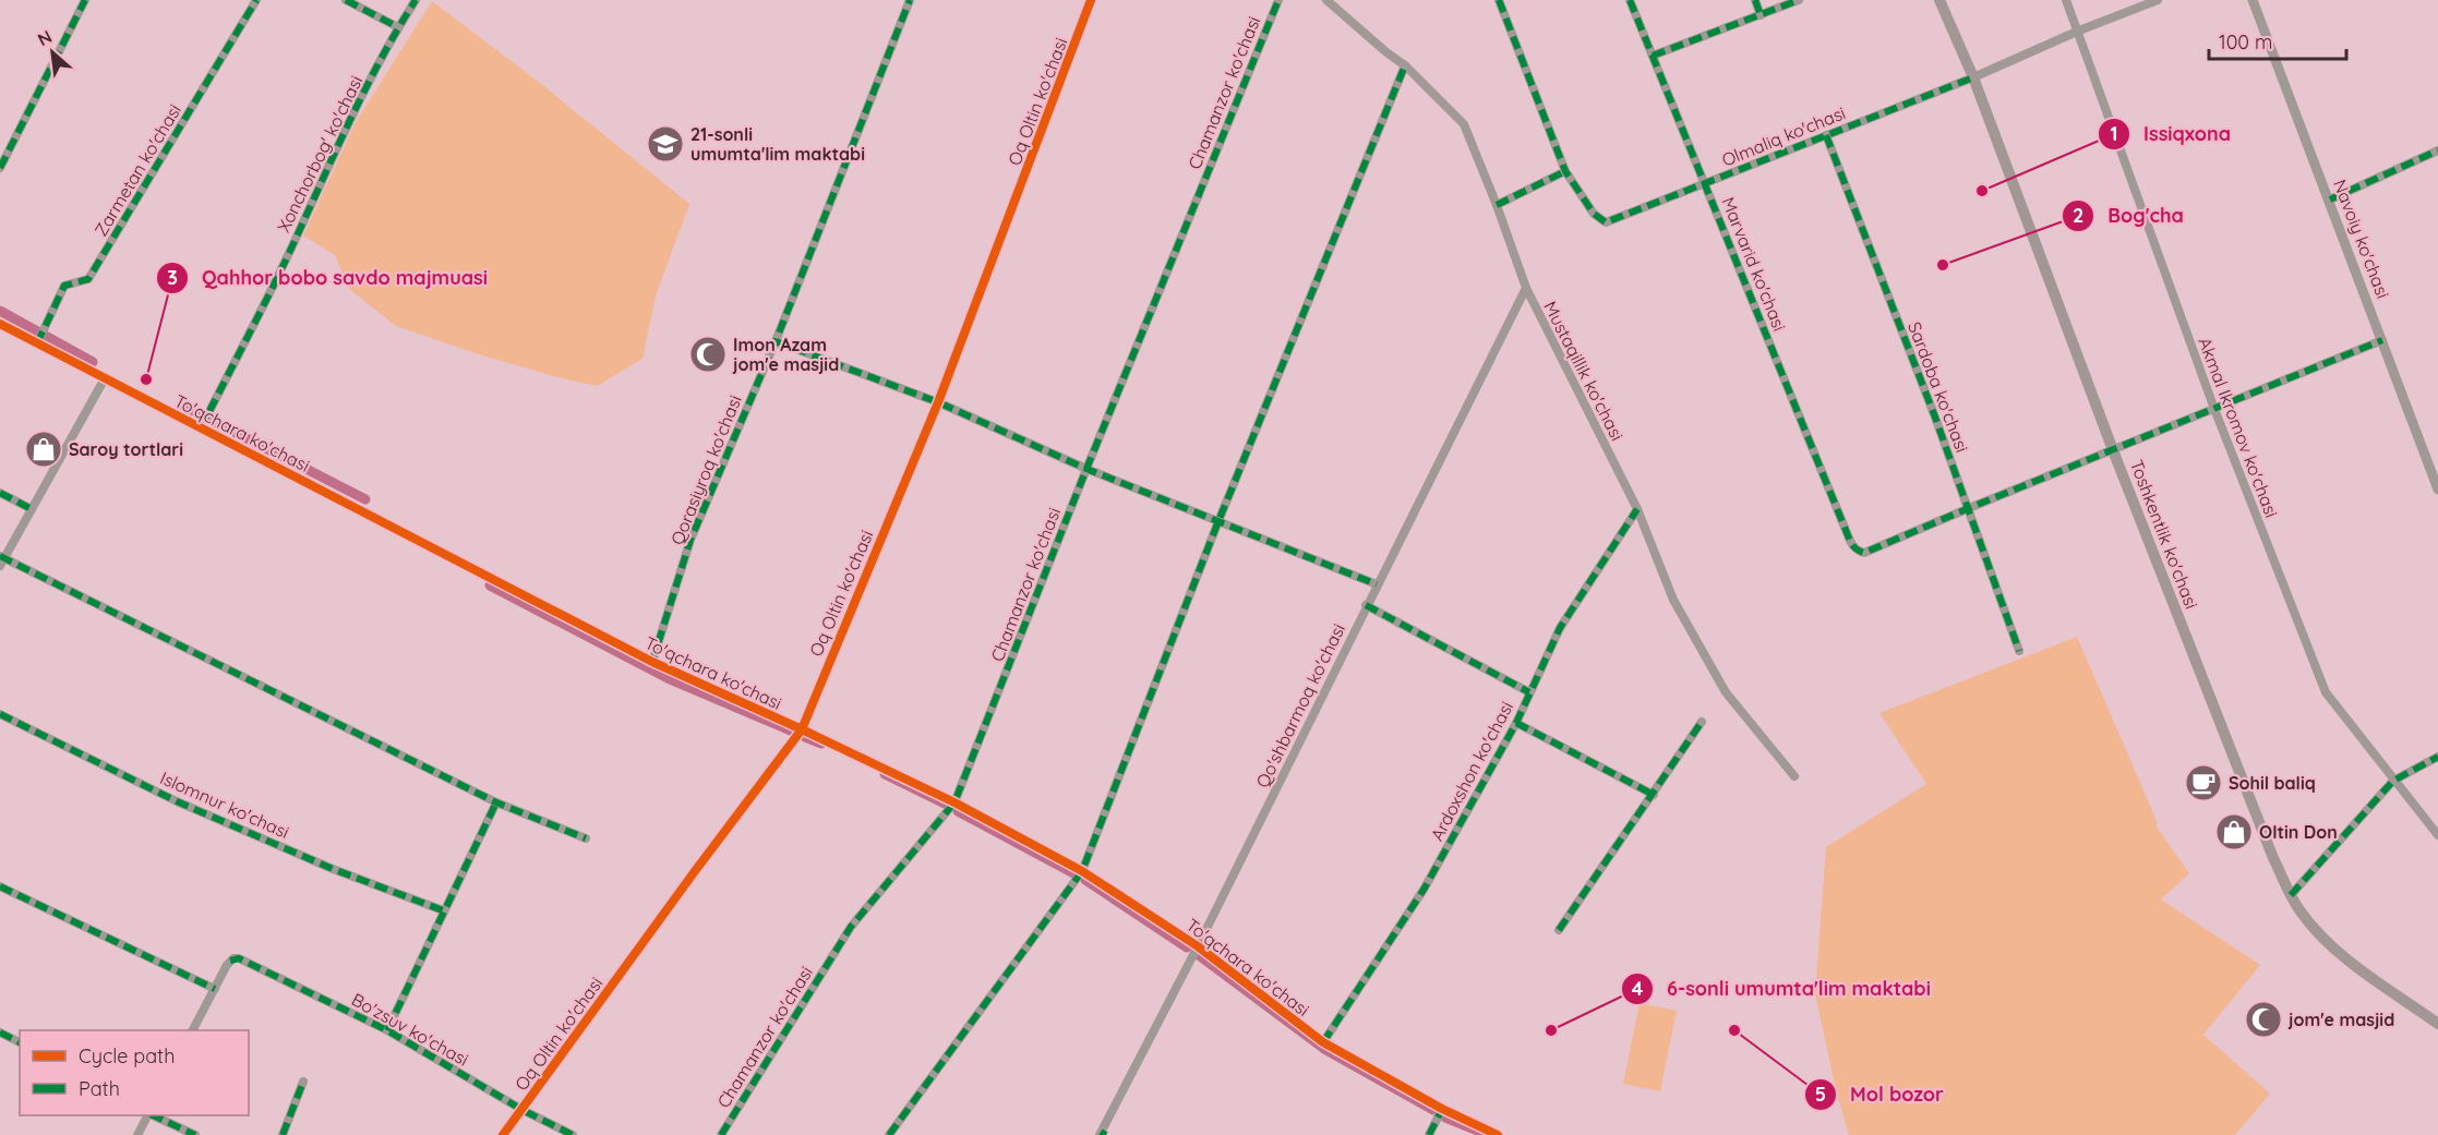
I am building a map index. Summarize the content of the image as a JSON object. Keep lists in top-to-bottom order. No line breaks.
{"streets":{"main road":["Toshkentlik ko'chasi"],"street":["Chamanzor ko'chasi","Oq Oltin ko'chasi","Olmaliq ko'chasi","Xonchorbog' ko'chasi","Zarmetan ko'chasi","Navoiy ko'chasi","Marvarid ko'chasi","Mustaqillik ko'chasi","Sardoba ko'chasi","Akmal Ikromov ko'chasi","To'qchara ko'chasi","Qorasiyroq ko'chasi","Qo'shbarmoq ko'chasi","Ardoxshon ko'chasi","Islomnur ko'chasi","Bo'zsuv ko'chasi"]},"crossings":[["Chamanzor ko'chasi","To'qchara ko'chasi"],["Oq Oltin ko'chasi","To'qchara ko'chasi"],["Oq Oltin ko'chasi","Bo'zsuv ko'chasi"],["Olmaliq ko'chasi","Marvarid ko'chasi"],["Olmaliq ko'chasi","Sardoba ko'chasi"],["Olmaliq ko'chasi","Akmal Ikromov ko'chasi"],["Olmaliq ko'chasi","Toshkentlik ko'chasi"],["Xonchorbog' ko'chasi","To'qchara ko'chasi"],["Zarmetan ko'chasi","To'qchara ko'chasi"],["Marvarid ko'chasi","Sardoba ko'chasi"],["Mustaqillik ko'chasi","Qo'shbarmoq ko'chasi"],["Mustaqillik ko'chasi","Ardoxshon ko'chasi"],["To'qchara ko'chasi","Qorasiyroq ko'chasi"],["To'qchara ko'chasi","Qo'shbarmoq ko'chasi"],["To'qchara ko'chasi","Ardoxshon ko'chasi"]],"places":{"school or university":["21-sonli umumta'lim maktabi"],"other":["Issiqxona","Bog'cha","Qahhor bobo savdo majmuasi","6-sonli umumta'lim maktabi","Mol bozor"],"mosque":["Imon Azam jom'e masjid","jom'e masjid"],"shop":["Saroy tortlari","Oltin Don"],"cafe":["Sohil baliq"]},"legend":["Cycle path","Path"],"scale_bar":"100 m","north":"top left"}
